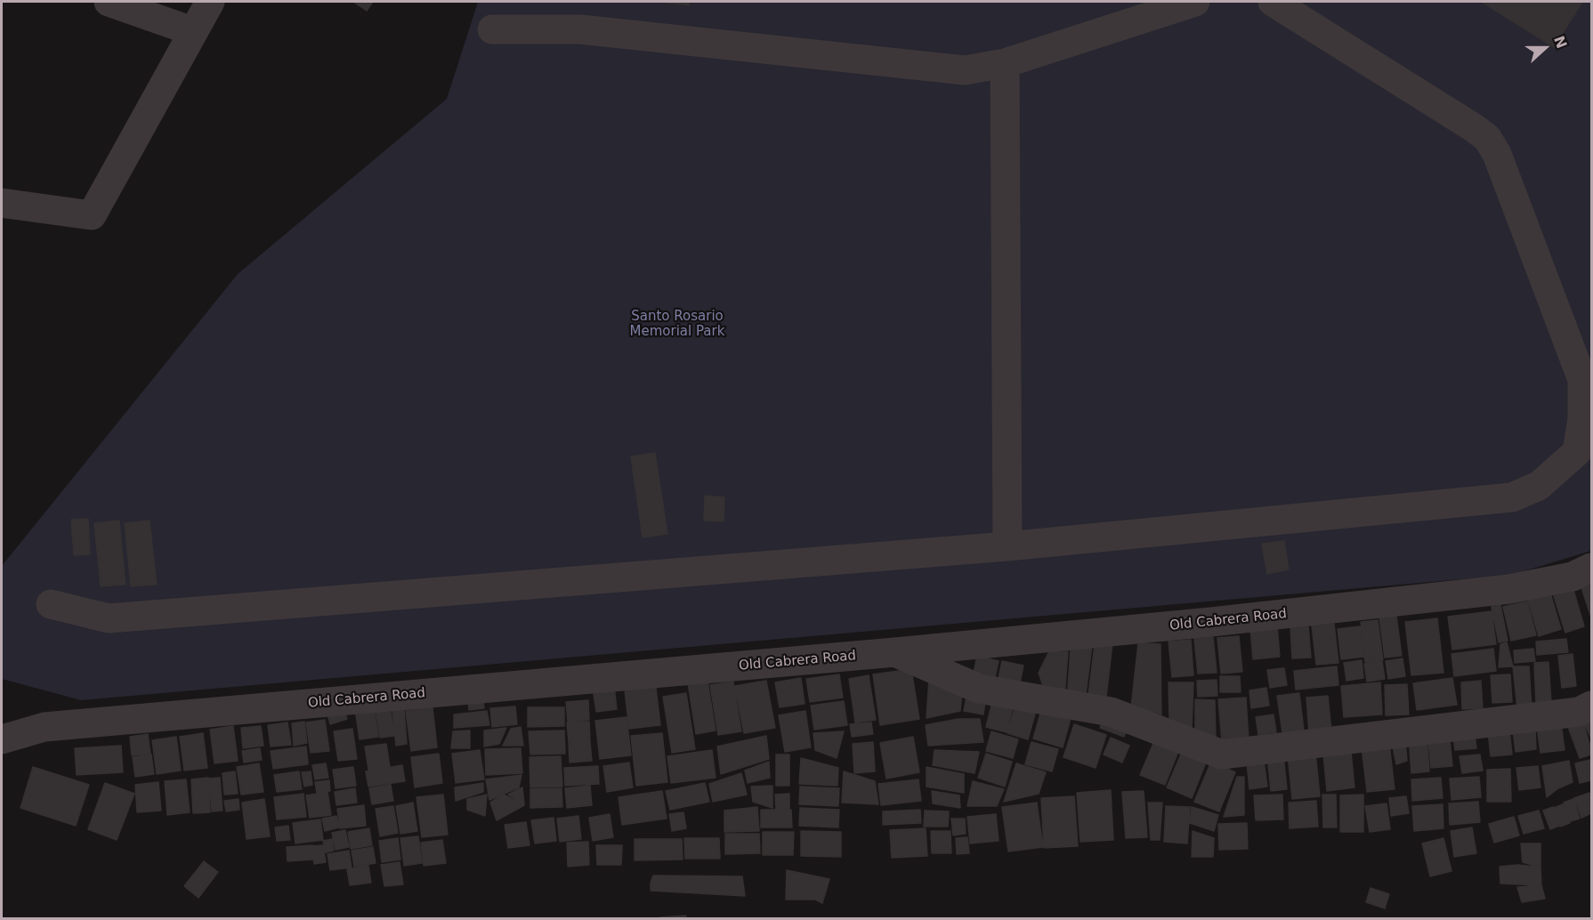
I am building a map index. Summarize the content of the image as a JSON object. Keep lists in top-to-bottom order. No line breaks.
{"streets":{"street":["Old Cabrera Road"]},"parks":["Santo Rosario Memorial Park"],"north":"right"}
